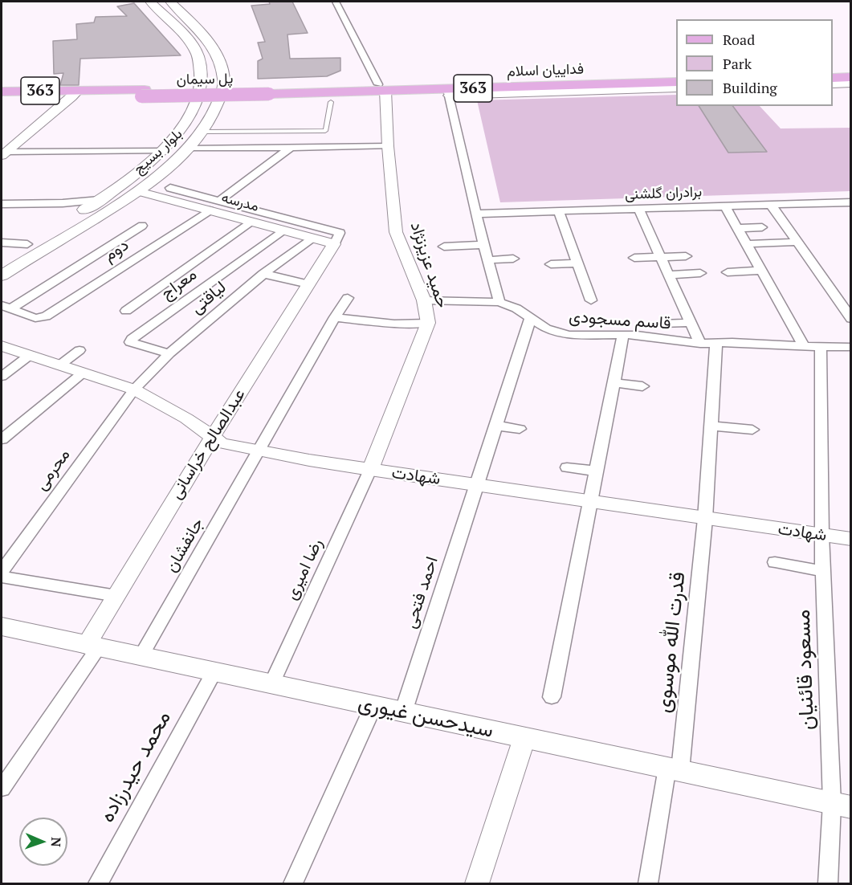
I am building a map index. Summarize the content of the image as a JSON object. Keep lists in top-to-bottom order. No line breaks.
{"streets":{"main road":["فداییان اسلام","پل سیمان","363","بلوار بسیج","سیدحسن غیوری"],"street":["برادران گلشنی","مدرسه","دوم","حمید عزیزنژاد","معراج","لیاقتی","قاسم مسجودی","عبدالصالح خراسانی","محرمی","شهادت","جانفشان","رضا امیری","احمد فتحی","قدرت الله موسوی","مسعود قائنیان","محمد حیدرزاده"]},"crossings":[["فداییان اسلام","پل سیمان"],["فداییان اسلام","حمید عزیزنژاد"],["پل سیمان","363"],["بلوار بسیج","مدرسه"],["مدرسه","دوم"],["مدرسه","معراج"],["مدرسه","لیاقتی"],["مدرسه","عبدالصالح خراسانی"],["حمید عزیزنژاد","قاسم مسجودی"],["حمید عزیزنژاد","شهادت"],["حمید عزیزنژاد","رضا امیری"],["معراج","لیاقتی"],["لیاقتی","محرمی"],["لیاقتی","شهادت"],["قاسم مسجودی","احمد فتحی"],["قاسم مسجودی","قدرت الله موسوی"],["قاسم مسجودی","مسعود قائنیان"],["عبدالصالح خراسانی","شهادت"],["عبدالصالح خراسانی","سیدحسن غیوری"],["محرمی","شهادت"],["شهادت","جانفشان"],["شهادت","رضا امیری"],["شهادت","احمد فتحی"],["شهادت","قدرت الله موسوی"],["شهادت","مسعود قائنیان"],["جانفشان","سیدحسن غیوری"],["رضا امیری","سیدحسن غیوری"],["احمد فتحی","سیدحسن غیوری"],["قدرت الله موسوی","سیدحسن غیوری"],["مسعود قائنیان","سیدحسن غیوری"],["سیدحسن غیوری","محمد حیدرزاده"]],"legend":["Road","Park","Building"],"north":"right"}
